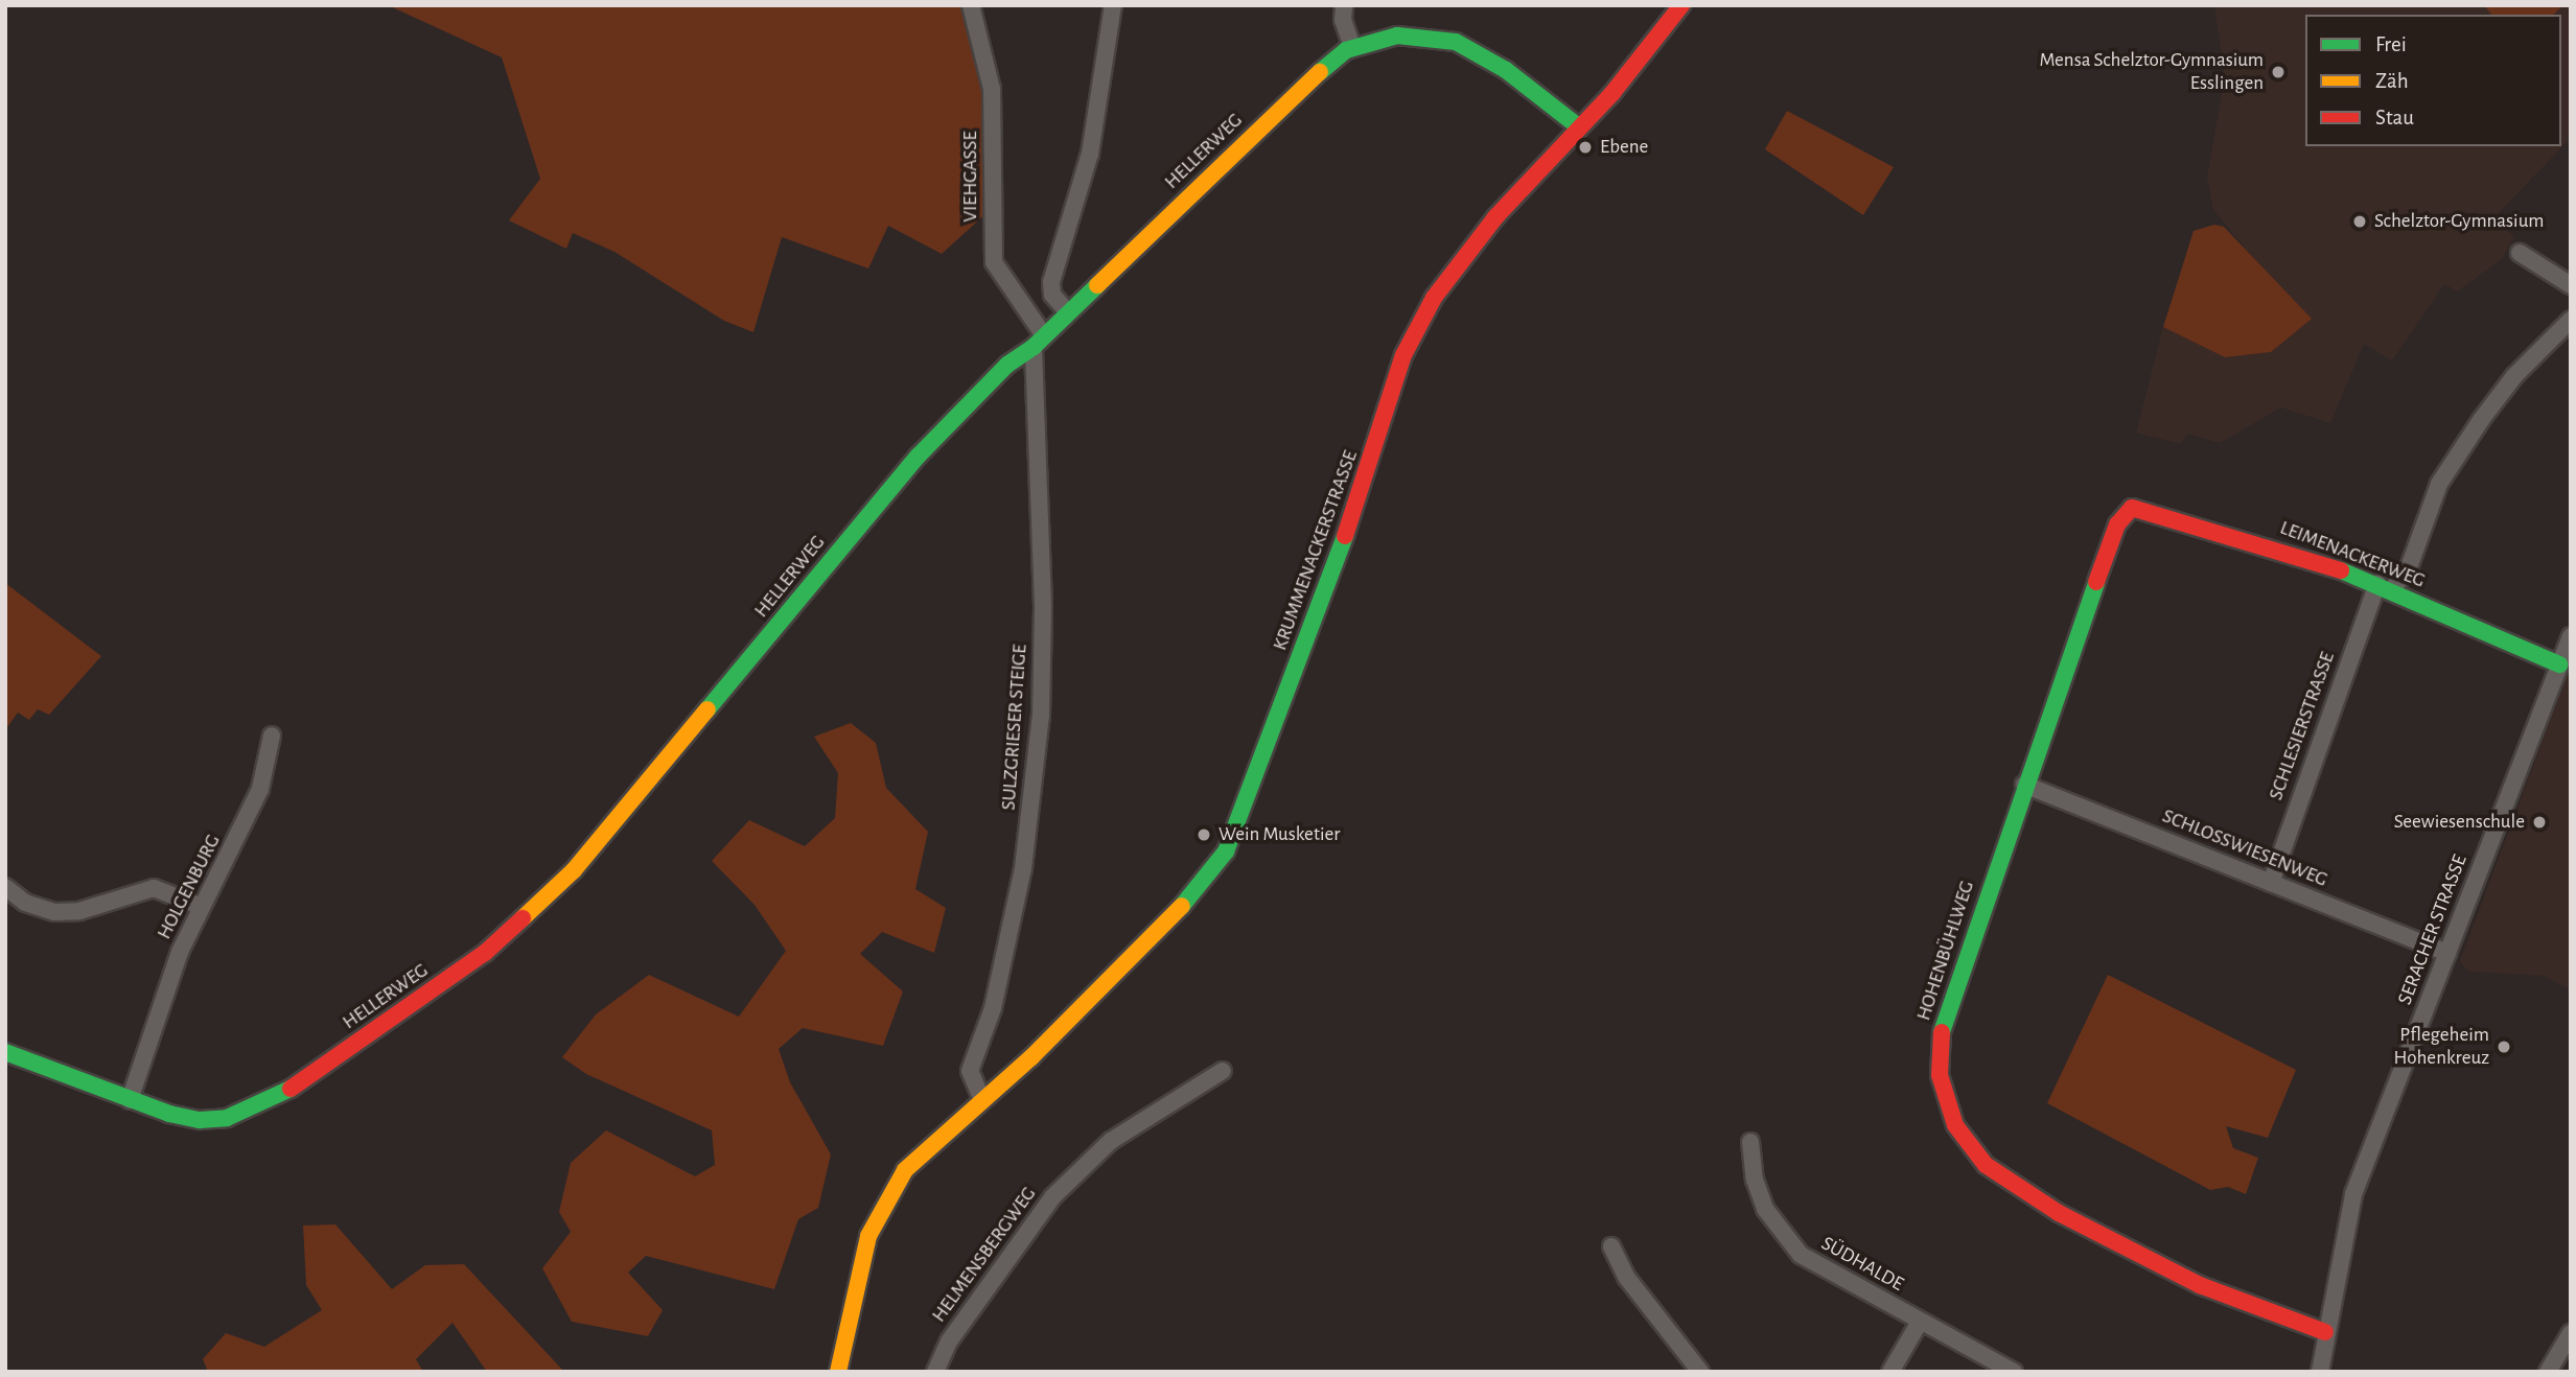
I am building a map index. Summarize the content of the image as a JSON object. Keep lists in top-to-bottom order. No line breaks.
{"streets":{"street":["HELLERWEG","VIEHGASSE","KRUMMENACKERSTRASSE","LEIMENACKERWEG","SCHLESIERSTRASSE","SULZGRIESER STEIGE","SCHLOSSWIESENWEG","HOLGENBURG","SERACHER STRASSE","HOHENBÜHLWEG","HELMENSBERGWEG","SÜDHALDE"]},"crossings":[["HELLERWEG","VIEHGASSE"],["HELLERWEG","KRUMMENACKERSTRASSE"],["HELLERWEG","SULZGRIESER STEIGE"],["HELLERWEG","HOLGENBURG"],["VIEHGASSE","SULZGRIESER STEIGE"],["KRUMMENACKERSTRASSE","SULZGRIESER STEIGE"],["LEIMENACKERWEG","SCHLESIERSTRASSE"],["LEIMENACKERWEG","SERACHER STRASSE"],["LEIMENACKERWEG","HOHENBÜHLWEG"],["SCHLESIERSTRASSE","SCHLOSSWIESENWEG"],["SCHLOSSWIESENWEG","SERACHER STRASSE"],["SCHLOSSWIESENWEG","HOHENBÜHLWEG"],["SERACHER STRASSE","HOHENBÜHLWEG"]],"places":["Mensa Schelztor-Gymnasium Esslingen","Ebene","Schelztor-Gymnasium","Seewiesenschule","Wein Musketier","Pflegeheim Hohenkreuz"],"legend":["Frei","Zäh","Stau"]}
